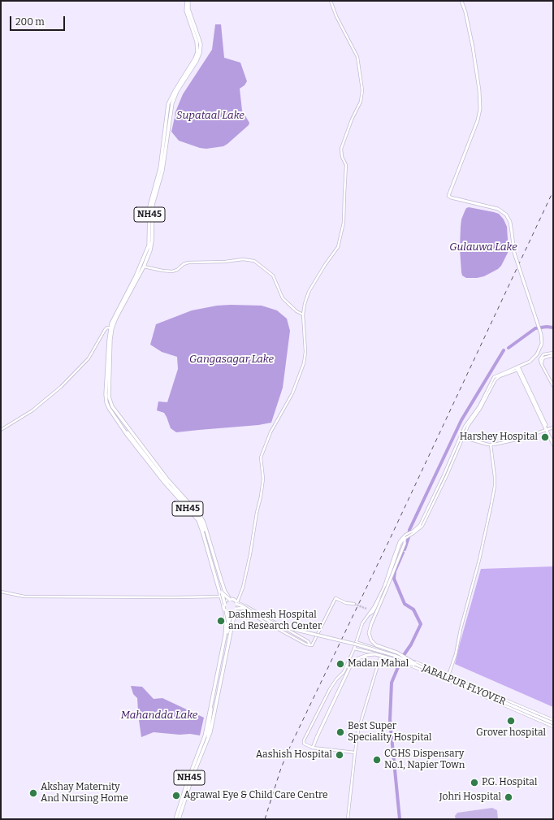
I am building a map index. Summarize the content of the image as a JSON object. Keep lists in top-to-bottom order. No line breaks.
{"streets":{"highway":["NH45"],"main road":["JABALPUR FLYOVER"]},"crossings":[["NH45","JABALPUR FLYOVER"]],"water":["Supataal Lake","Gulauwa Lake","Gangasagar Lake","Mahandda Lake"],"places":["Harshey Hospital","Dashmesh Hospital and Research Center","Madan Mahal","Grover hospital","Best Super Speciality Hospital","Aashish Hospital","CGHS Dispensary No.1, Napier Town","P.G. Hospital","Akshay Maternity And Nursing Home","Agrawal Eye & Child Care Centre","Johri Hospital"],"scale_bar":"200 m"}
